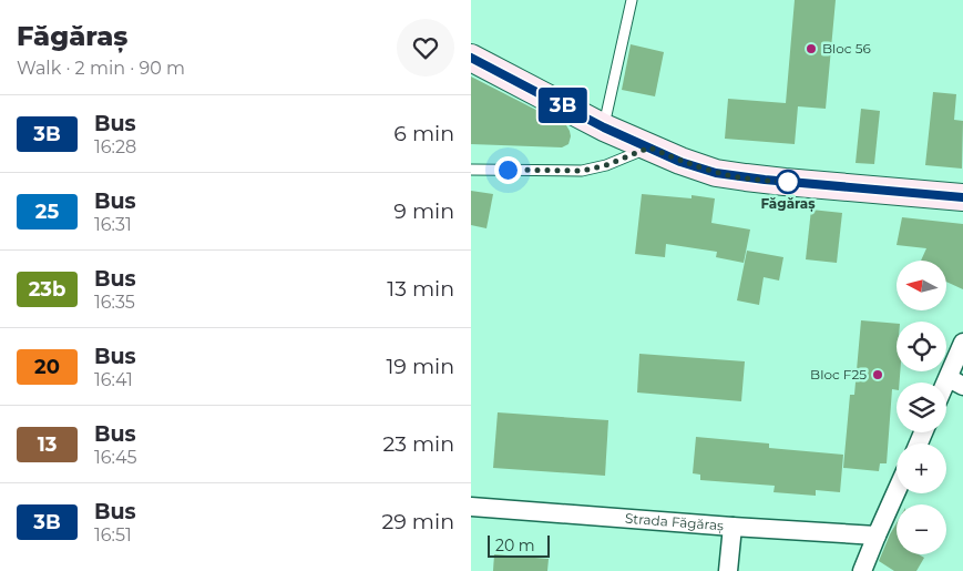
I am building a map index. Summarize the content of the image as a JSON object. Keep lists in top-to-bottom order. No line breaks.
{"streets":{"street":["Strada Făgăraș"]},"places":["Bloc 56","Făgăraș","Bloc F25"],"lines":["bus line 3B"],"scale_bar":"20 m","north":"left","page":{"heading":["Făgăraș","Walk · 2 min · 90 m"],"on_map":"3B","list":[{"mark":"3B","name":"Bus","note":"16:28","value":"6 min"},{"mark":"25","name":"Bus","note":"16:31","value":"9 min"},{"mark":"23b","name":"Bus","note":"16:35","value":"13 min"},{"mark":"20","name":"Bus","note":"16:41","value":"19 min"},{"mark":"13","name":"Bus","note":"16:45","value":"23 min"},{"mark":"3B","name":"Bus","note":"16:51","value":"29 min"}],"map_buttons":["+","−"],"scale":"20 m"}}
